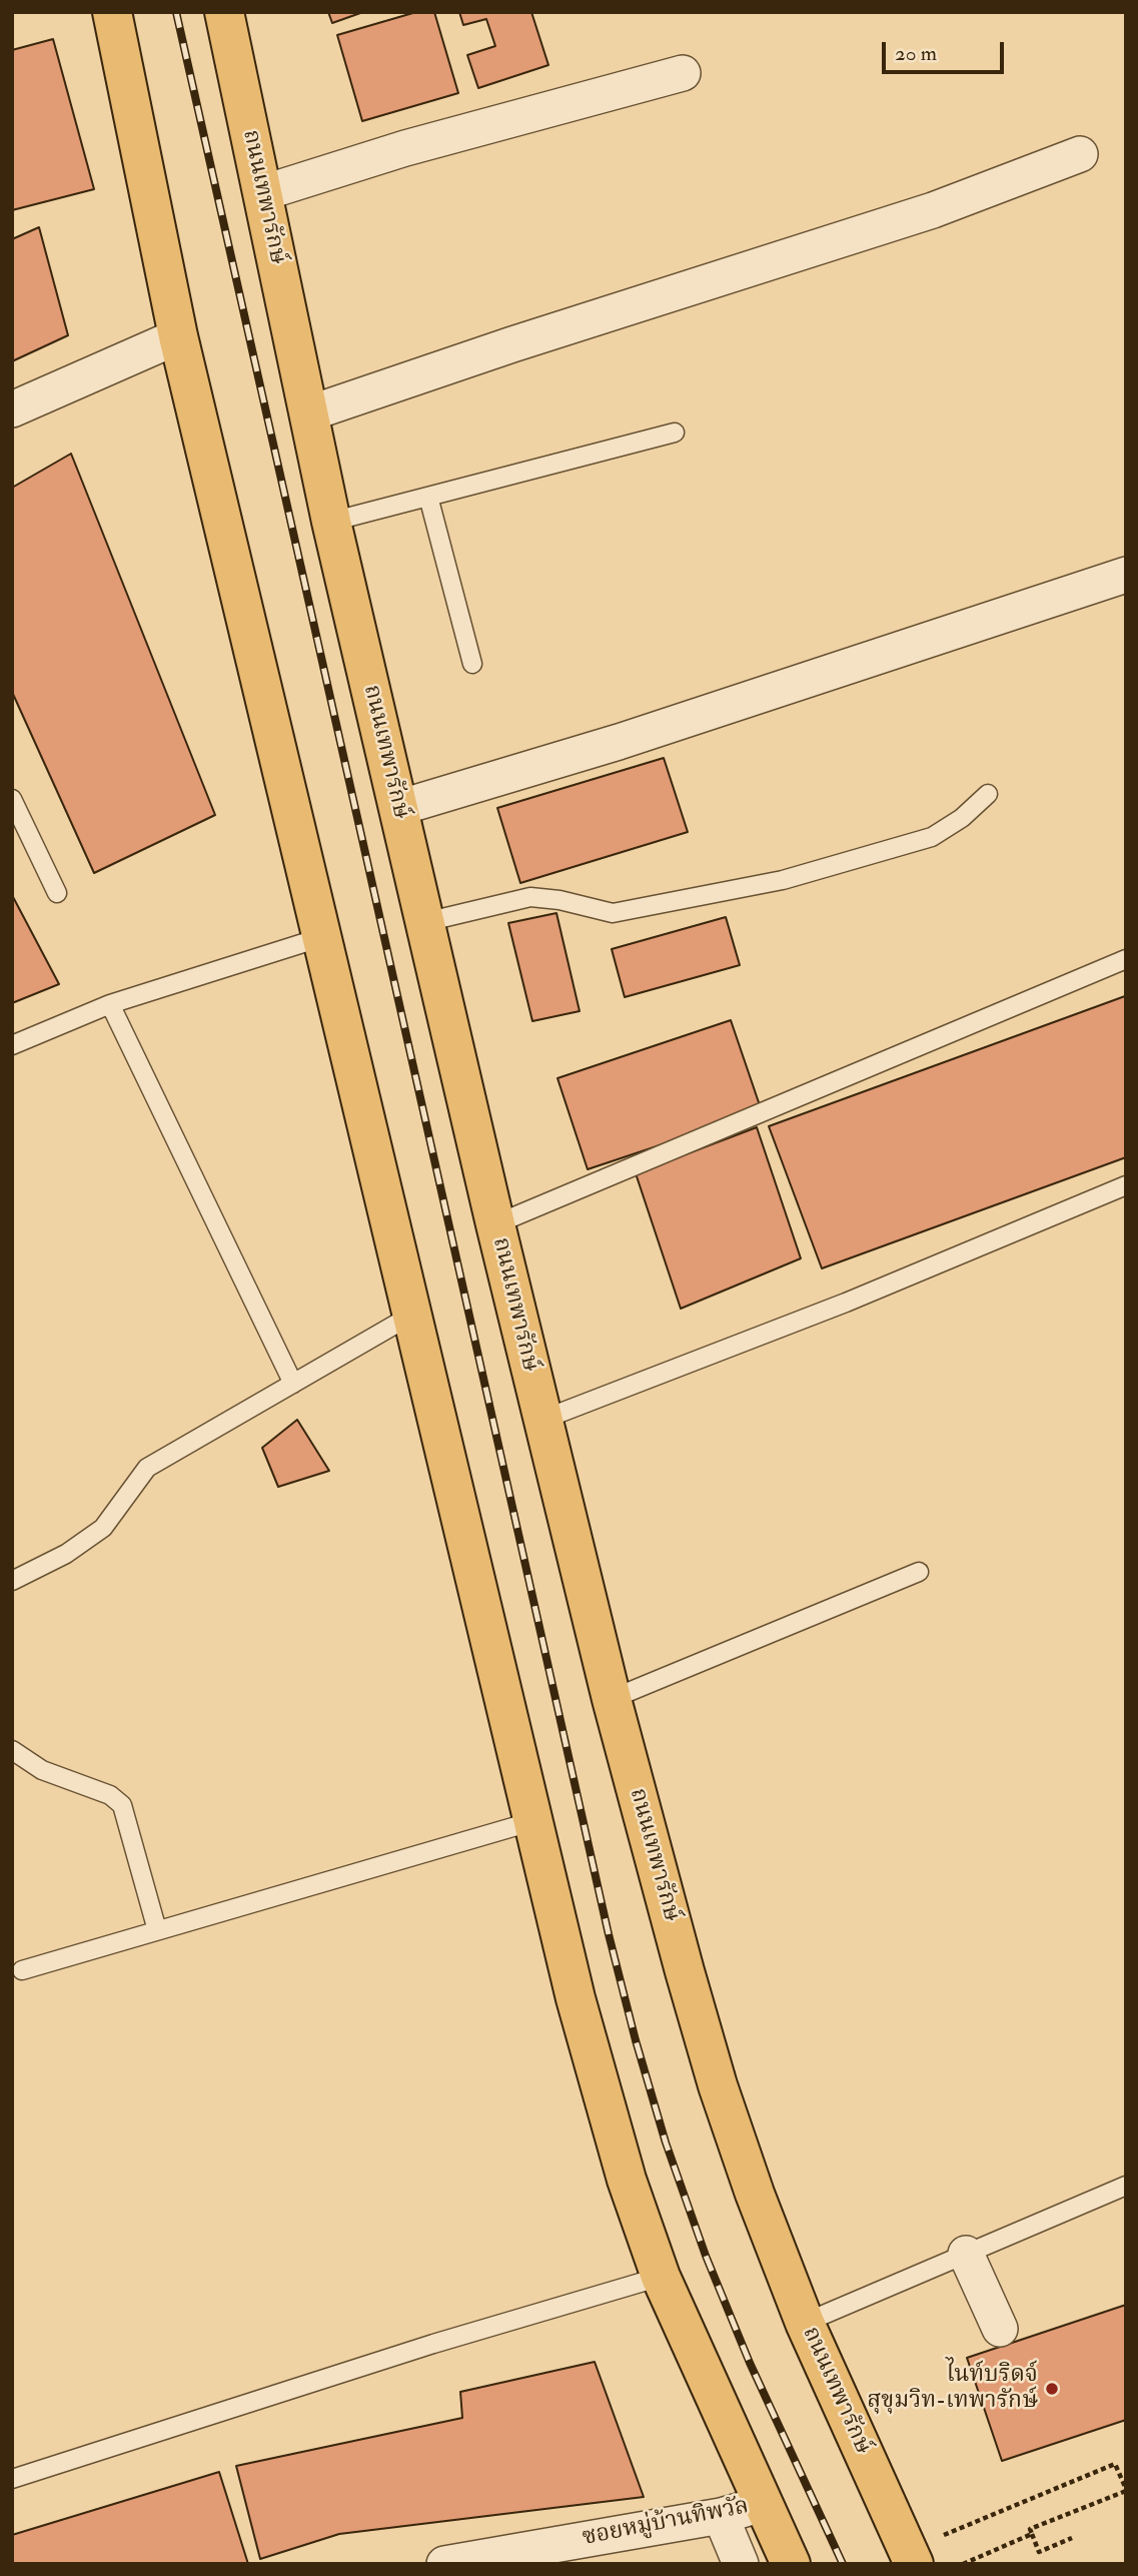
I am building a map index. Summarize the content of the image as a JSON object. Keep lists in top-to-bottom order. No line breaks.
{"streets":{"main road":["ถนนเทพารักษ์"],"street":["ซอยหมู่บ้านทิพวัล"]},"places":["ไนท์บริดจ์ สุขุมวิท-เทพารักษ์"],"scale_bar":"20 m"}
